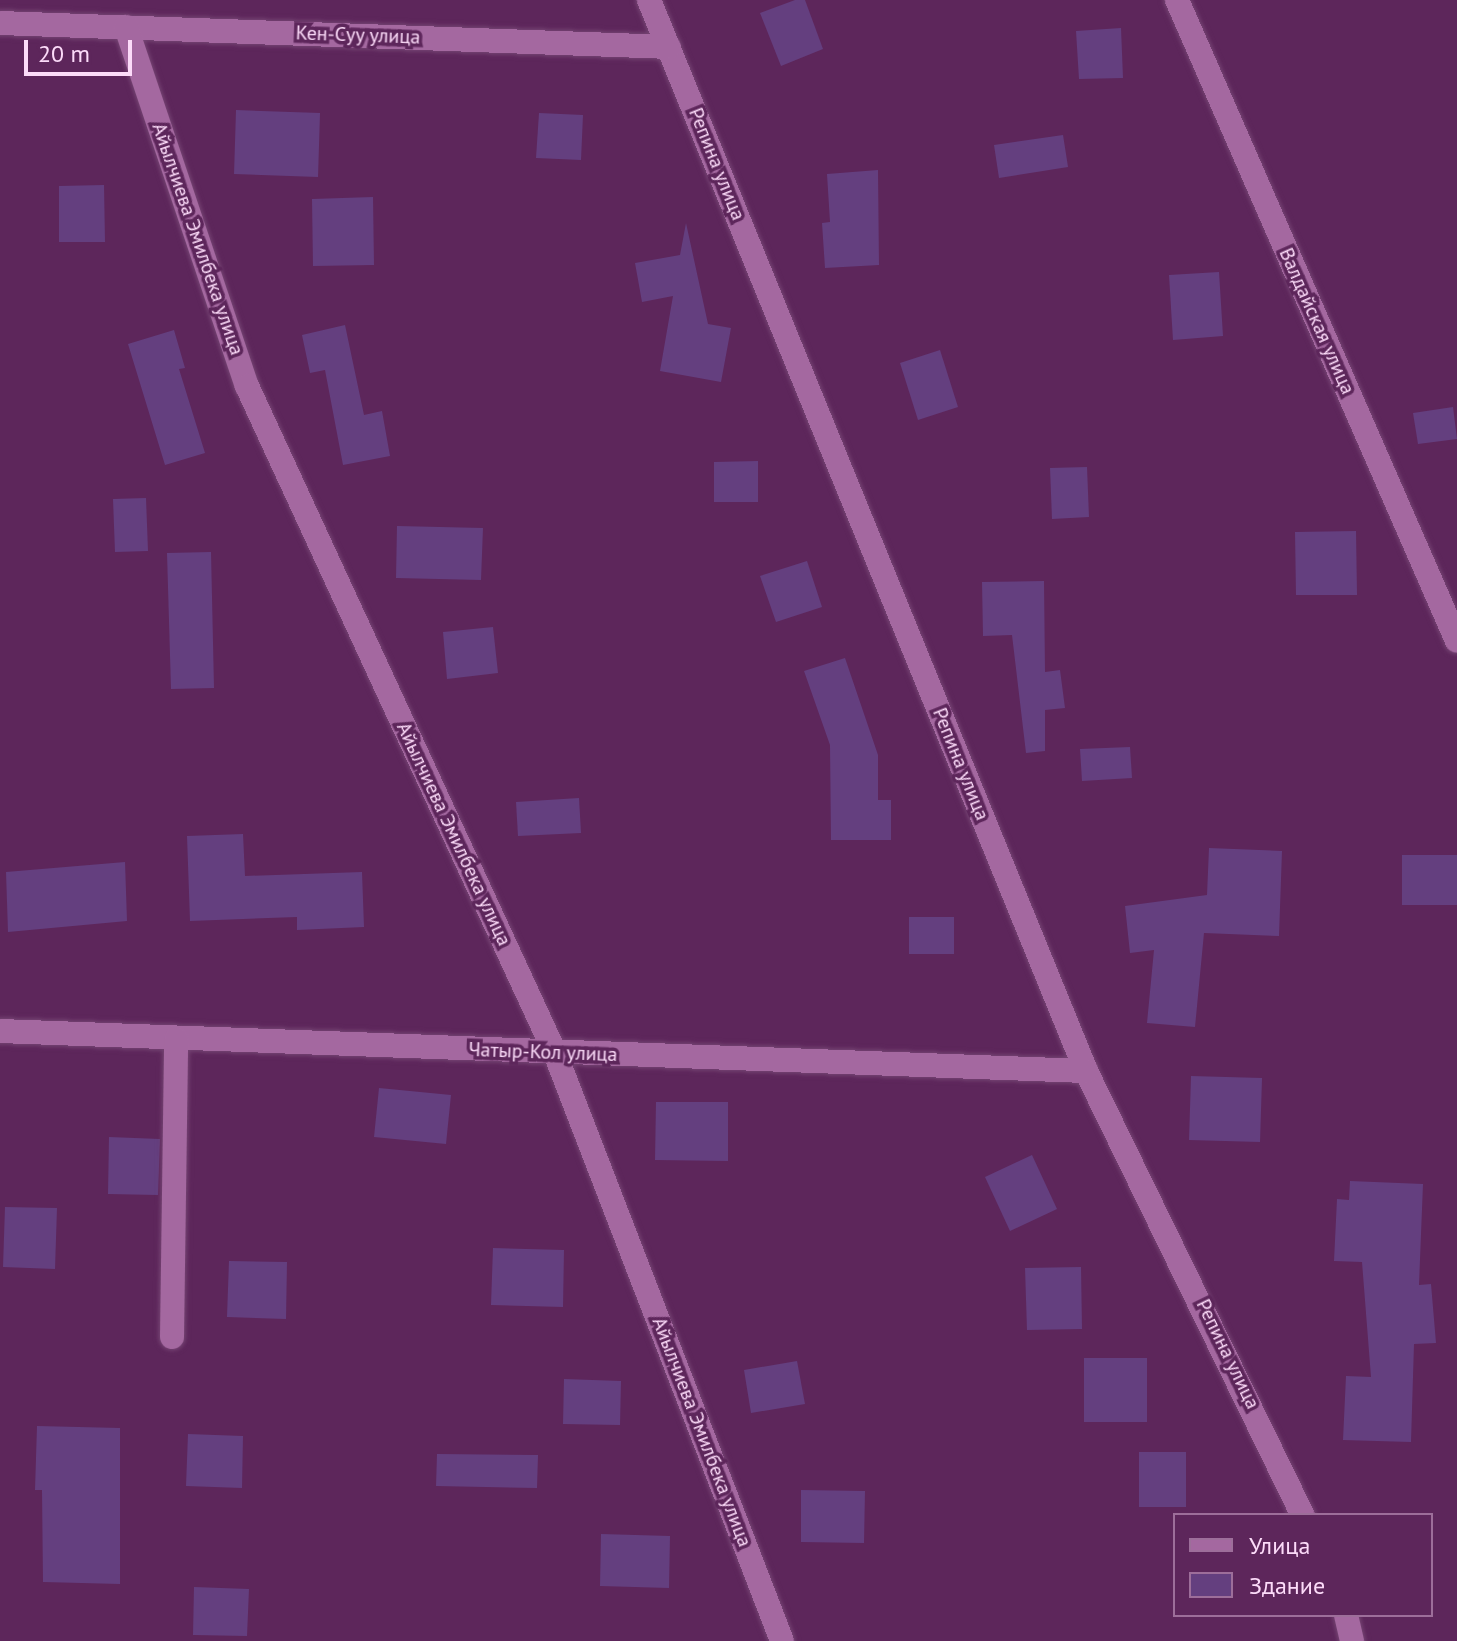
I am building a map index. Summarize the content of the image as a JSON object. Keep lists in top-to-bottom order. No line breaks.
{"streets":{"street":["Кен-Суу улица","Репина улица","Айылчиева Эмилбека улица","Валдайская улица","Чатыр-Кол улица"]},"crossings":[["Кен-Суу улица","Репина улица"],["Кен-Суу улица","Айылчиева Эмилбека улица"],["Репина улица","Чатыр-Кол улица"],["Айылчиева Эмилбека улица","Чатыр-Кол улица"]],"legend":["Улица","Здание"],"scale_bar":"20 m"}
